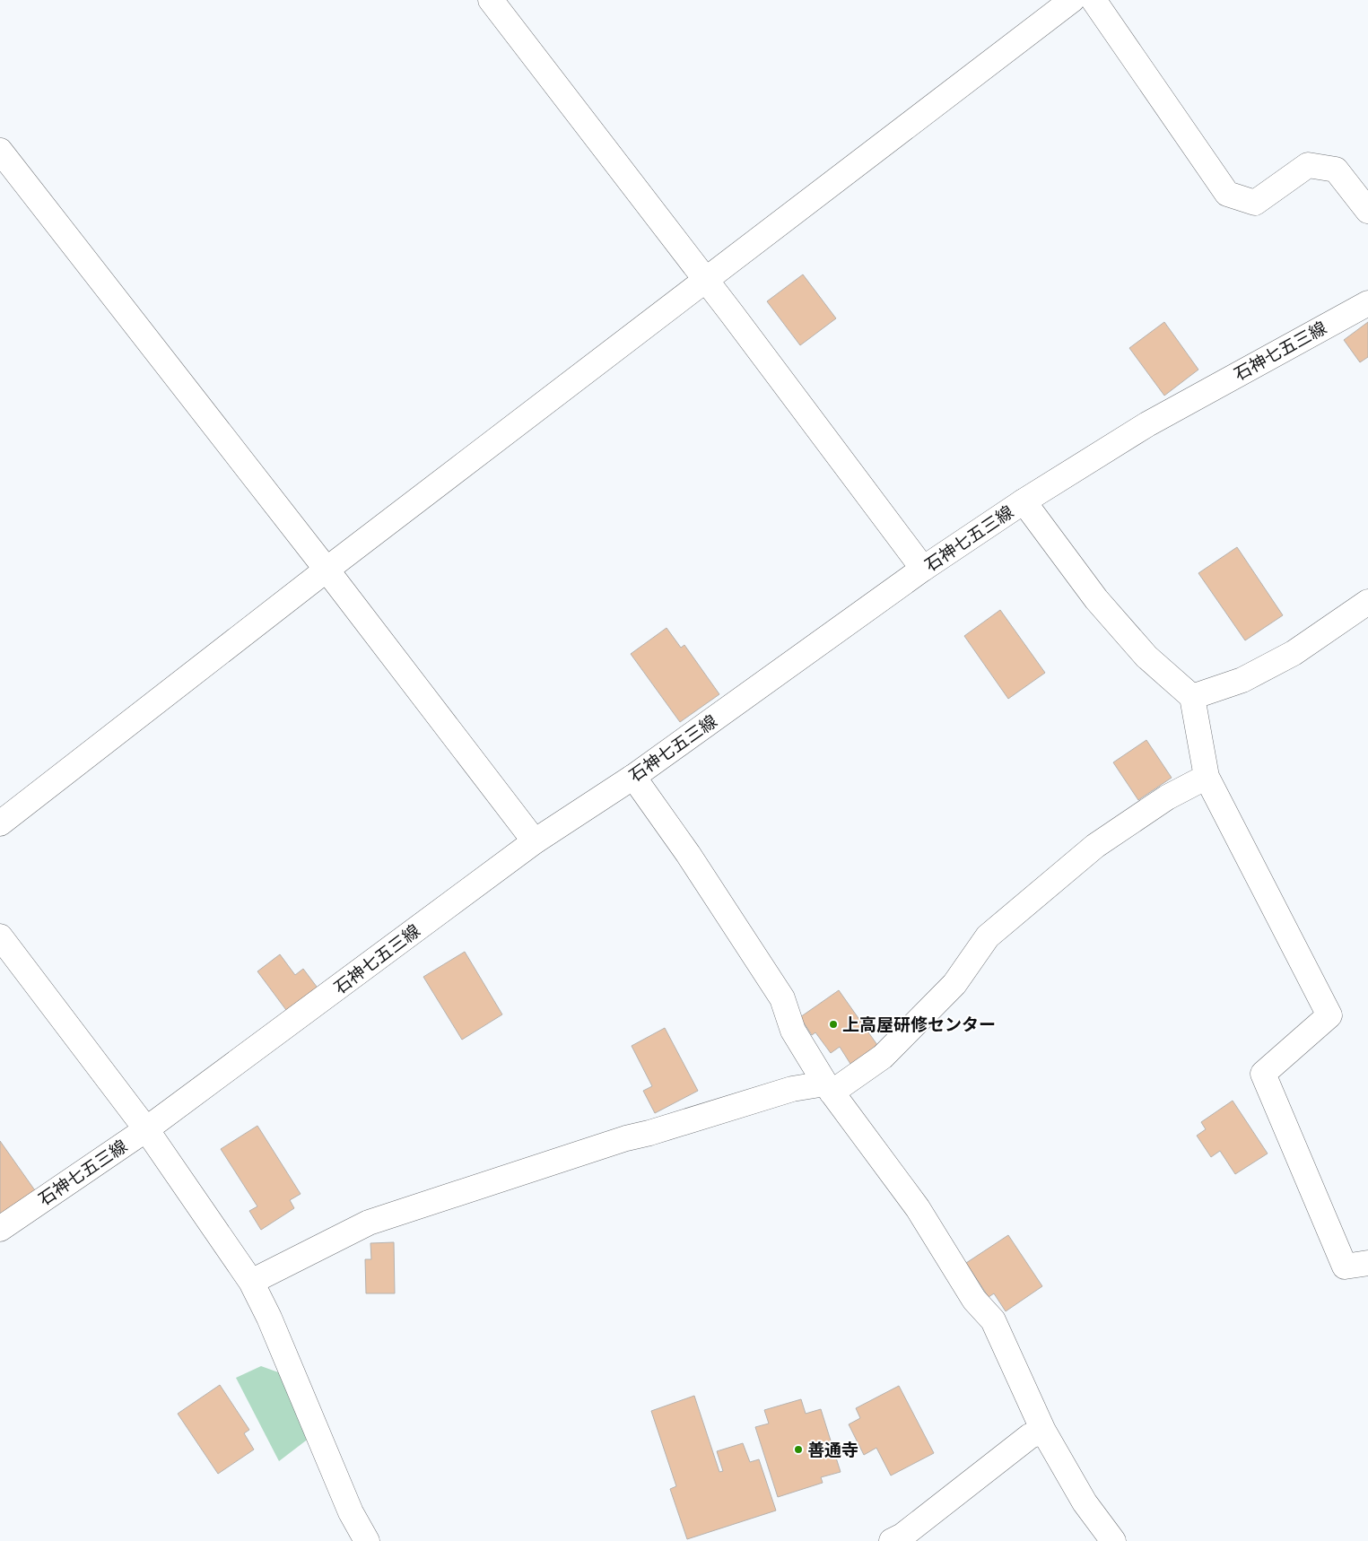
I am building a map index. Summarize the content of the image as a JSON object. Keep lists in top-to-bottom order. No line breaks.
{"streets":{"street":["石神七五三線"]},"places":["上高屋研修センター","善通寺"]}
